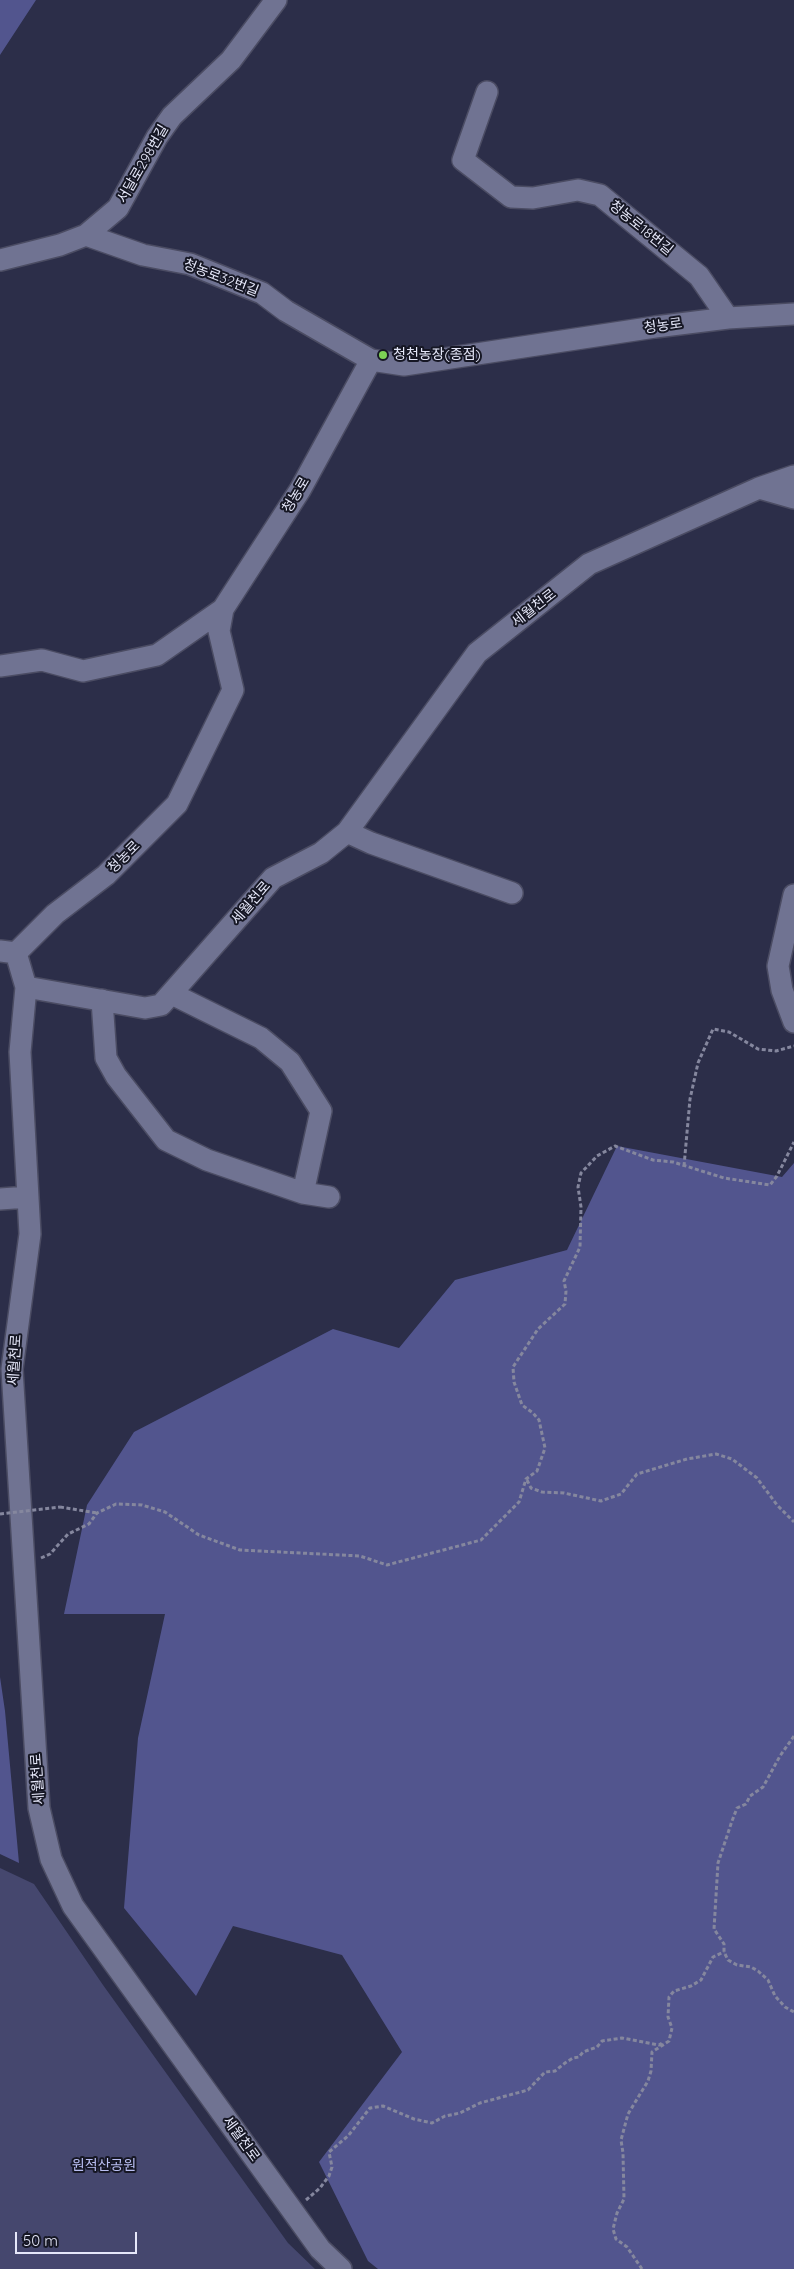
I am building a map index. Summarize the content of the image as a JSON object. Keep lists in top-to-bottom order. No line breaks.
{"streets":{"street":["서달로298번길","청농로18번길","청농로32번길","청농로","세월천로"]},"crossings":[["서달로298번길","청농로32번길"],["청농로18번길","청농로"],["청농로32번길","청농로"],["청농로","세월천로"]],"parks":["원적산공원"],"places":["청천농장(종점)"],"scale_bar":"50 m"}
